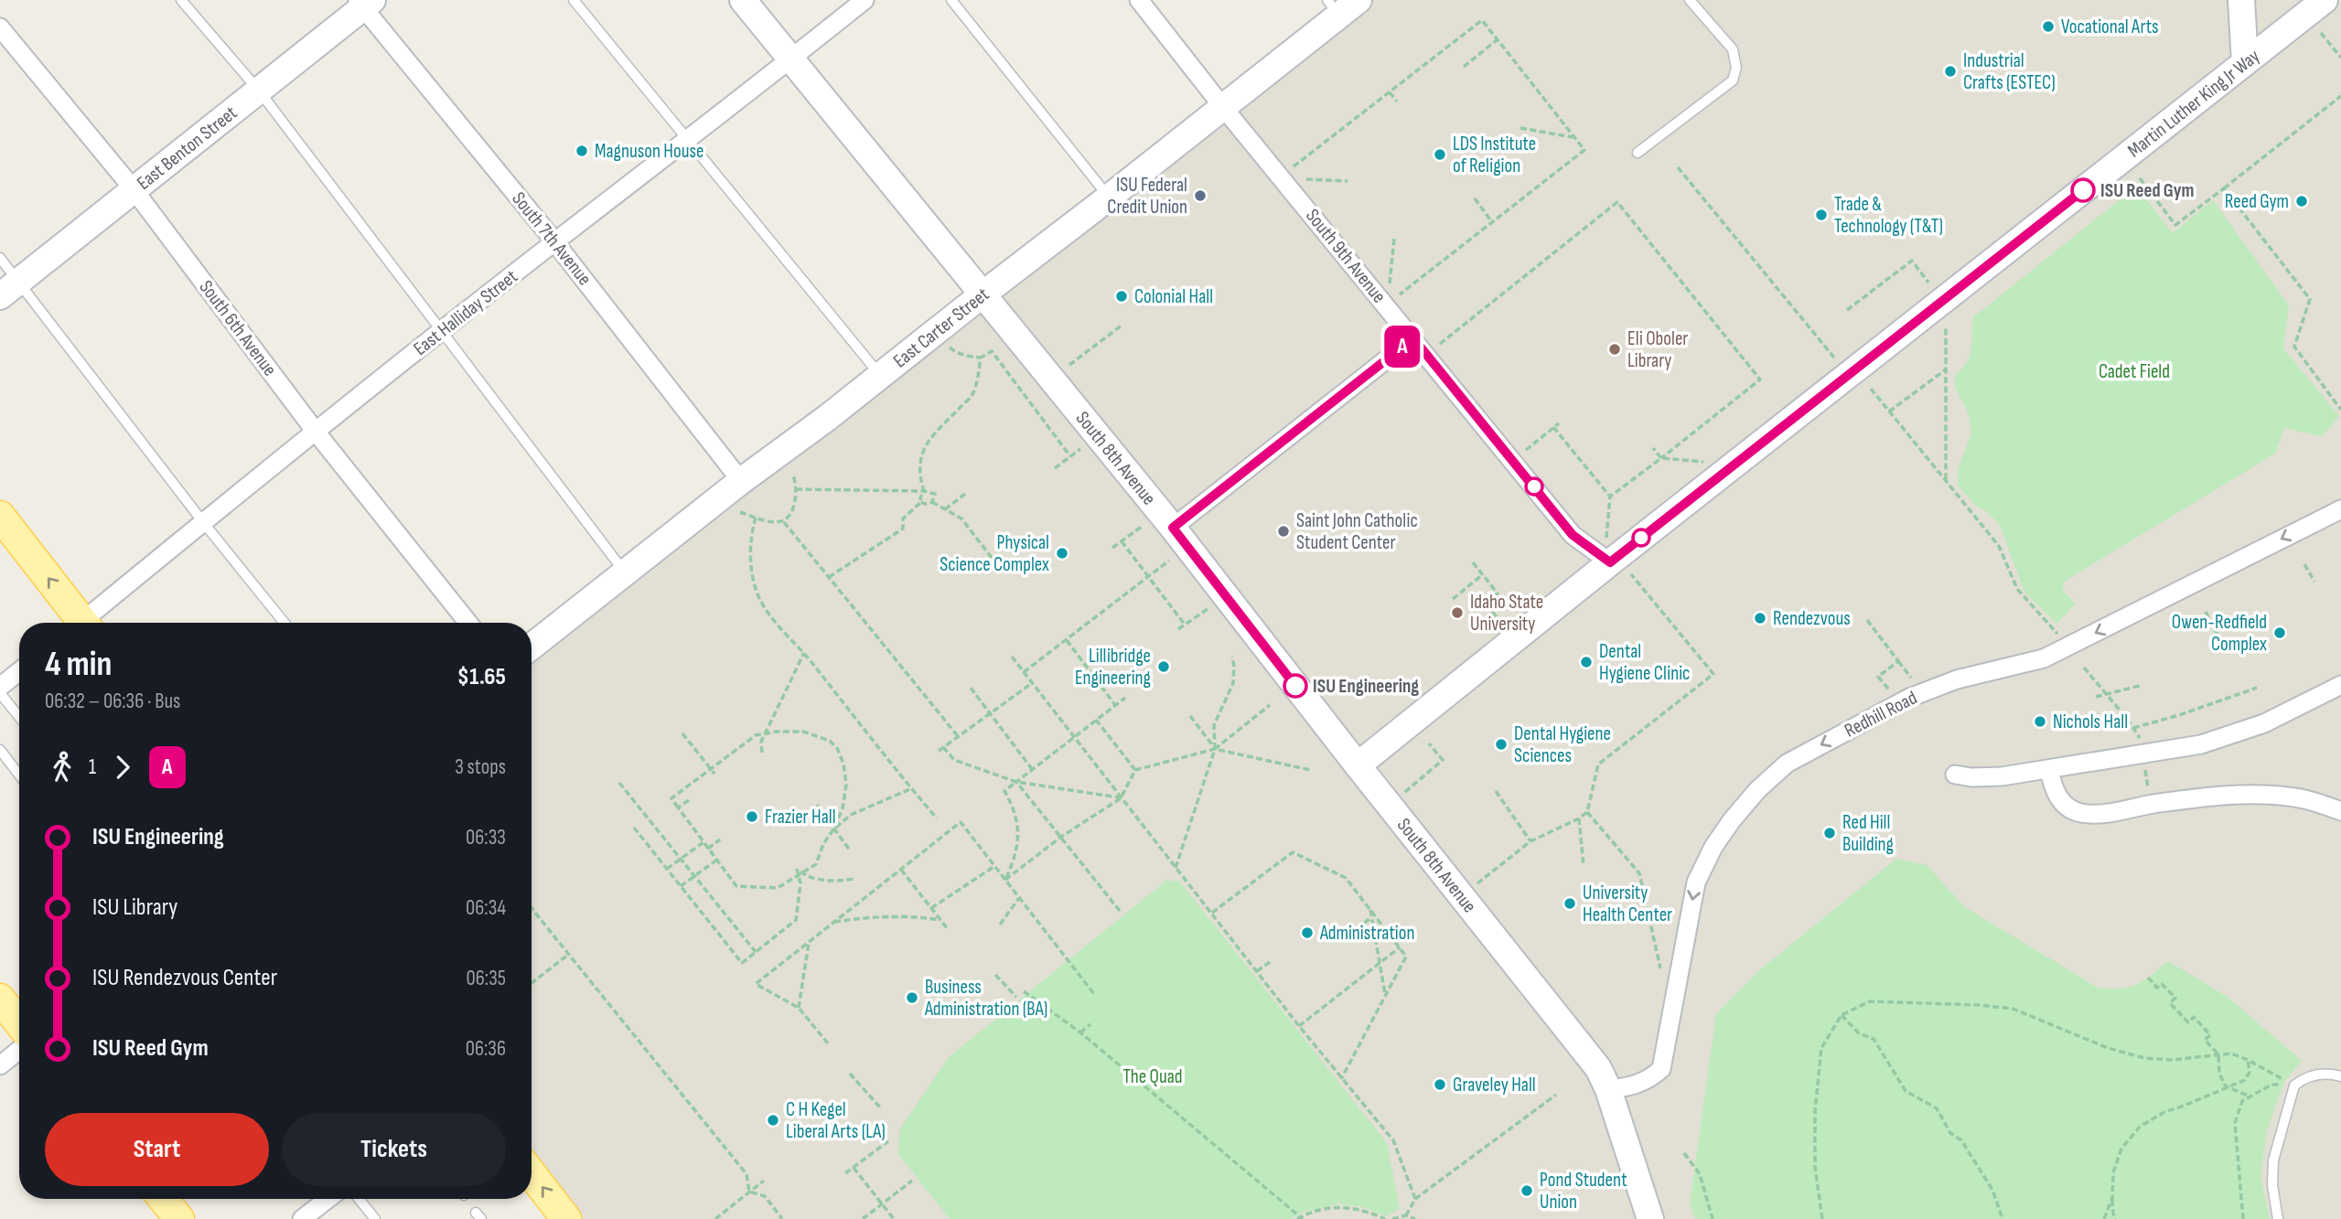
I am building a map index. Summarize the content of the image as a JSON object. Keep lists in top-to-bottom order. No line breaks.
{"streets":{"street":["Martin Luther King Jr Way","East Benton Street","South 7th Avenue","South 9th Avenue","East Halliday Street","East Carter Street","South 6th Avenue","South 8th Avenue","Redhill Road"]},"crossings":[["Martin Luther King Jr Way","South 9th Avenue"],["Martin Luther King Jr Way","South 8th Avenue"],["East Benton Street","South 7th Avenue"],["East Benton Street","South 6th Avenue"],["South 7th Avenue","East Halliday Street"],["South 7th Avenue","East Carter Street"],["South 9th Avenue","East Carter Street"],["East Halliday Street","South 6th Avenue"],["East Halliday Street","South 8th Avenue"],["East Carter Street","South 8th Avenue"],["South 8th Avenue","Redhill Road"]],"one_way":["Redhill Road"],"parks":["Cadet Field","The Quad"],"places":["Vocational Arts","Industrial Crafts (ESTEC)","Magnuson House","LDS Institute of Religion","ISU Reed Gym","ISU Federal Credit Union","Reed Gym","Trade & Technology (T&T)","Colonial Hall","Eli Oboler Library","Saint John Catholic Student Center","Physical Science Complex","Idaho State University","Rendezvous","Owen-Redfield Complex","Dental Hygiene Clinic","Lillibridge Engineering","ISU Engineering","Nichols Hall","Dental Hygiene Sciences","Frazier Hall","Red Hill Building","University Health Center","Administration","Business Administration (BA)","Graveley Hall","C H Kegel Liberal Arts (LA)","Pond Student Union"],"lines":["bus line A"],"page":{"on_map":"A","heading":["4 min","06:32 – 06:36 · Bus","$1.65"],"legs":["1","A","3 stops"],"list":[{"name":"ISU Engineering","value":"06:33"},{"name":"ISU Library","value":"06:34"},{"name":"ISU Rendezvous Center","value":"06:35"},{"name":"ISU Reed Gym","value":"06:36"}],"buttons":["Start","Tickets"]}}
